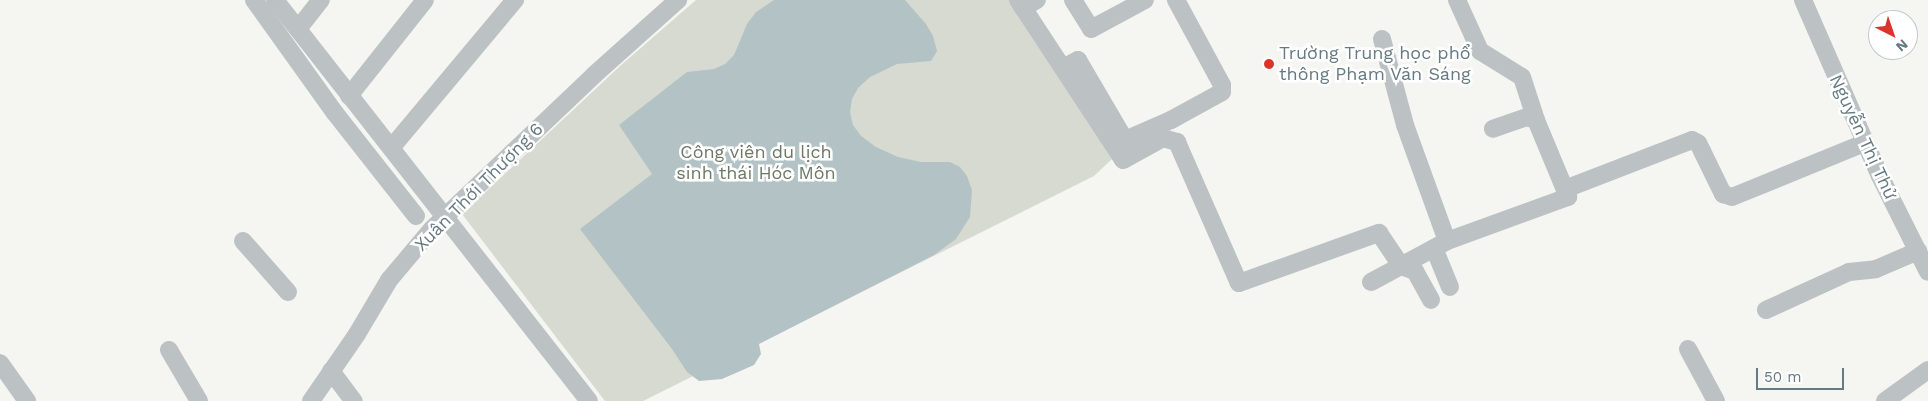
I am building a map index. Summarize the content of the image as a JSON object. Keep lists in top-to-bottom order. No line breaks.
{"streets":{"street":["Nguyễn Thị Thử","Xuân Thới Thượng 6"]},"parks":["Công viên du lịch sinh thái Hóc Môn"],"places":["Trường Trung học phổ thông Phạm Văn Sáng"],"scale_bar":"50 m","north":"bottom right"}
